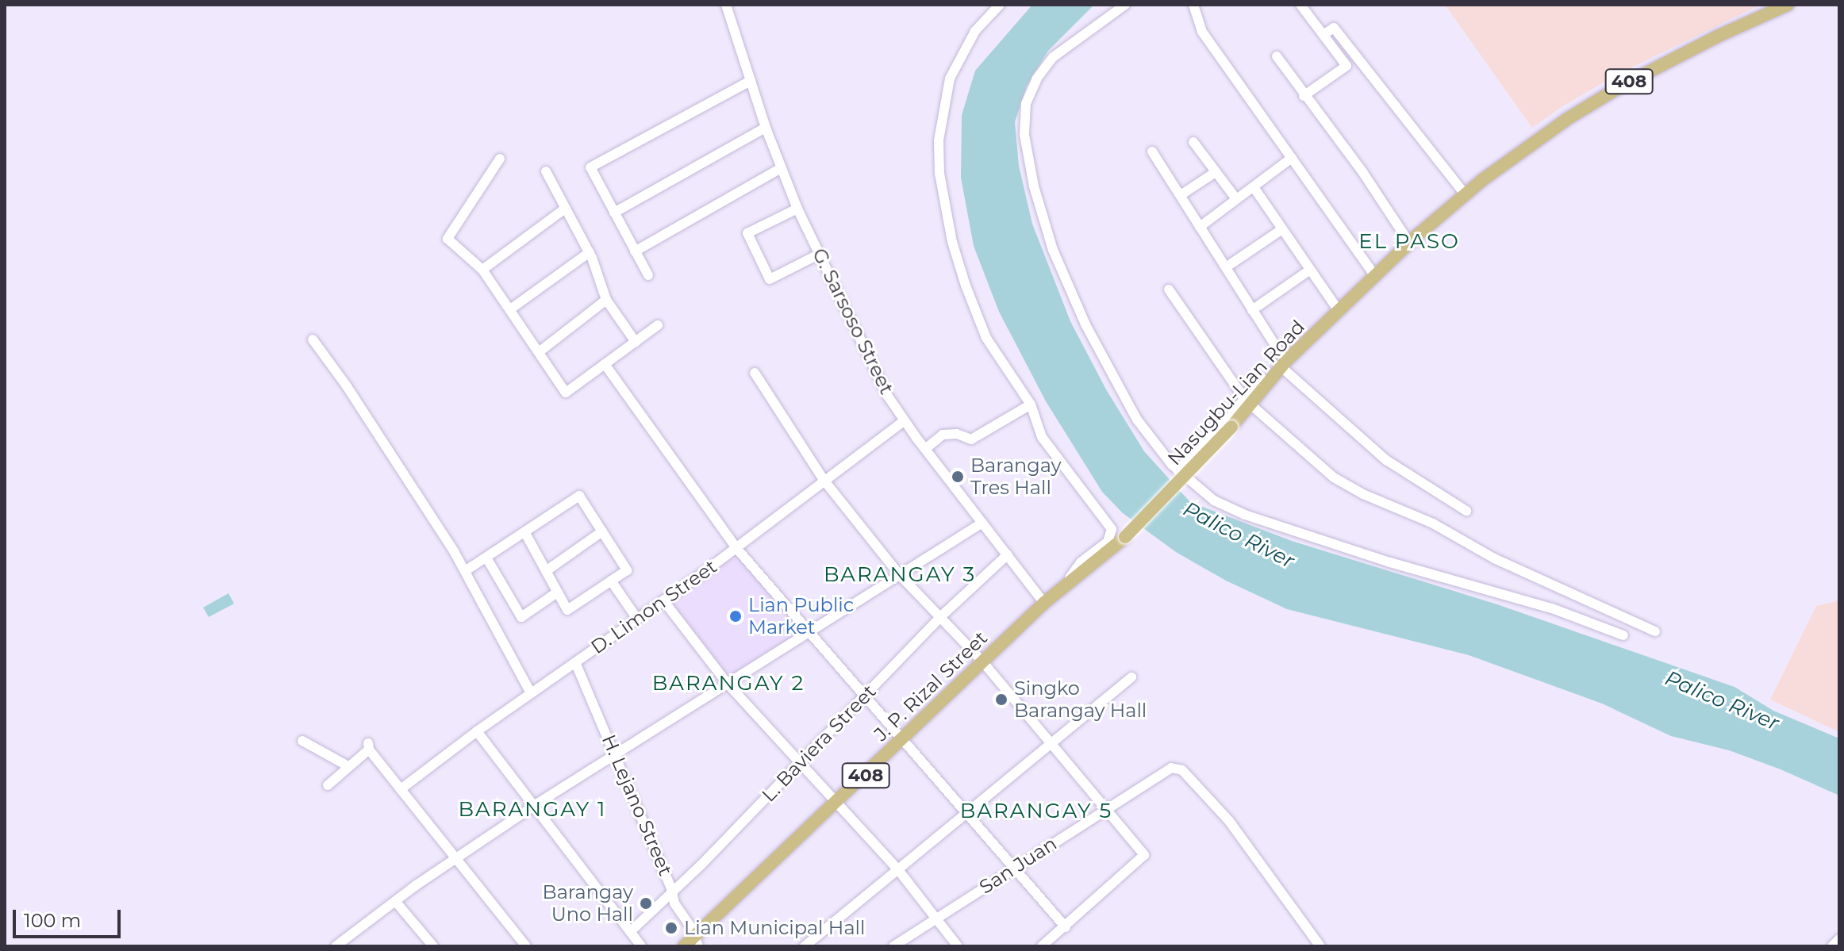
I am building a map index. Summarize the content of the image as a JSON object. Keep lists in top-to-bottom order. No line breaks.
{"streets":{"main road":["408","Nasugbu-Lian Road","J. P. Rizal Street"],"street":["G. Sarsoso Street","D. Limon Street","L. Baviera Street","H. Lejano Street","San Juan"]},"crossings":[["G. Sarsoso Street","D. Limon Street"],["G. Sarsoso Street","J. P. Rizal Street"],["G. Sarsoso Street","L. Baviera Street"],["Nasugbu-Lian Road","J. P. Rizal Street"],["D. Limon Street","H. Lejano Street"],["J. P. Rizal Street","H. Lejano Street"],["L. Baviera Street","H. Lejano Street"]],"districts":["EL PASO","BARANGAY 3","BARANGAY 2","BARANGAY 1","BARANGAY 5"],"water":["Palico River"],"places":["Barangay Tres Hall","Lian Public Market","Singko Barangay Hall","Barangay Uno Hall","Lian Municipal Hall"],"scale_bar":"100 m"}
